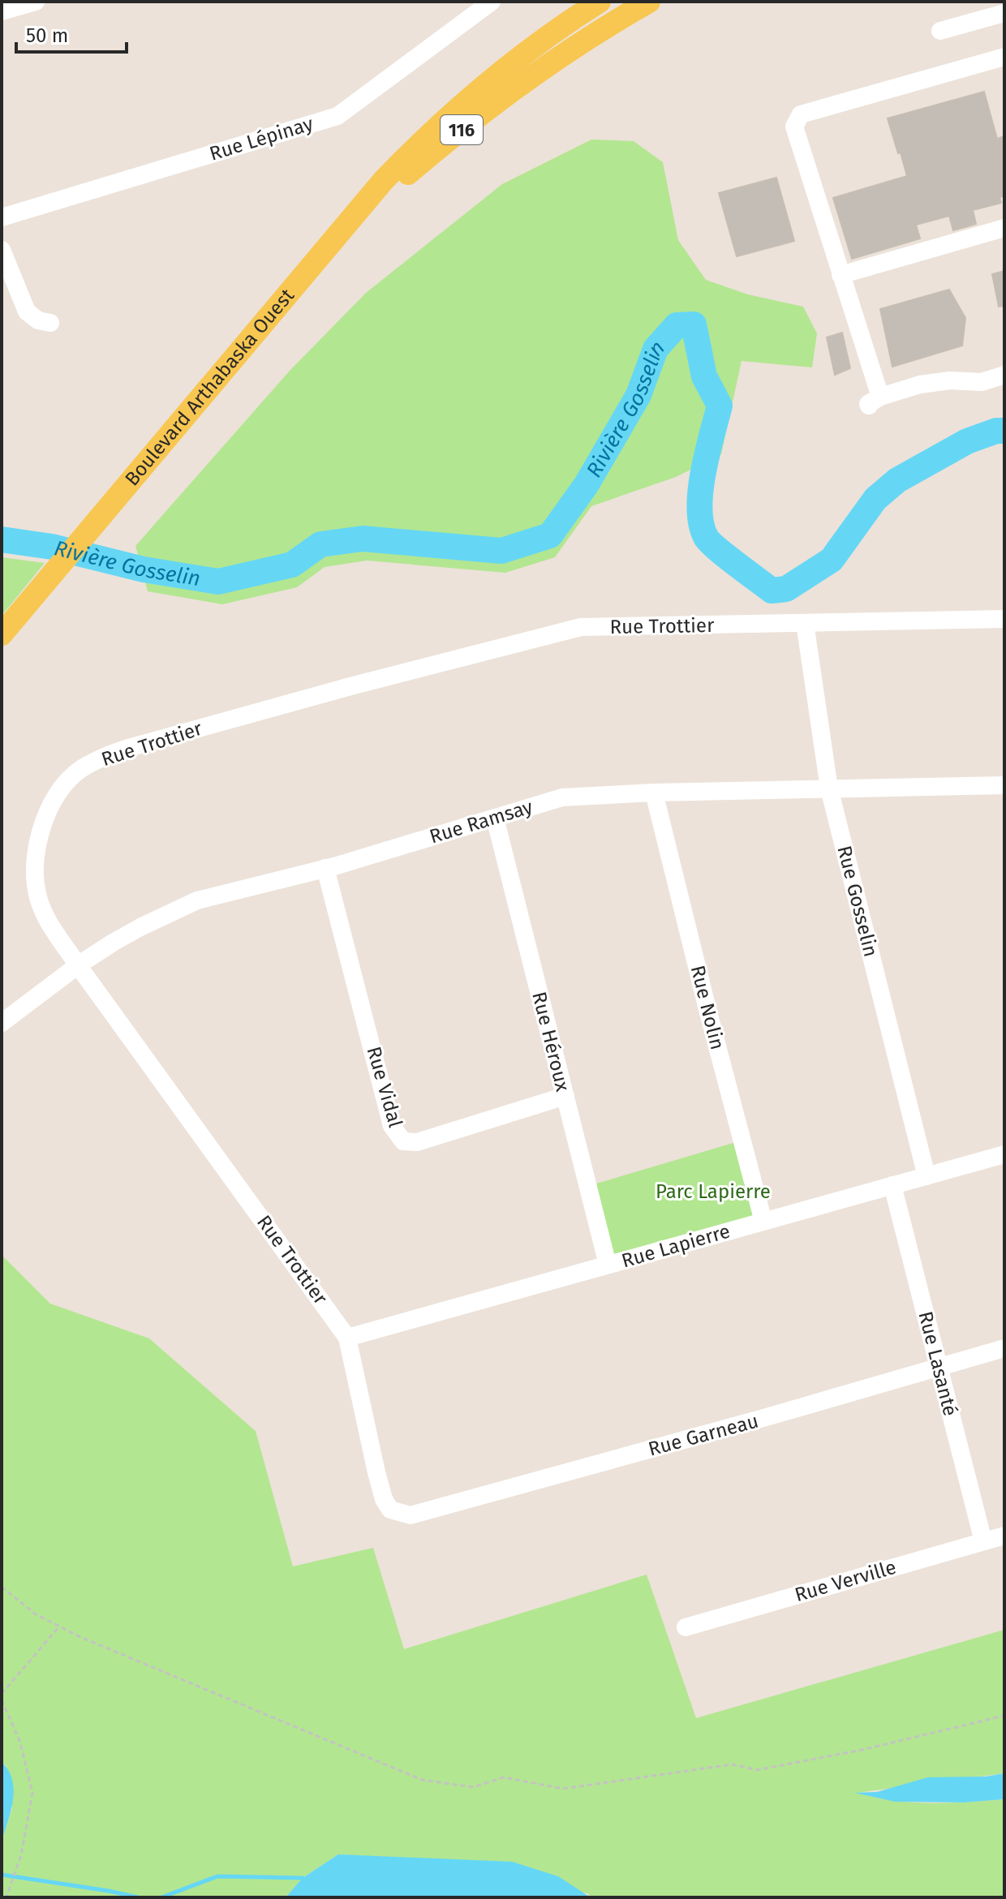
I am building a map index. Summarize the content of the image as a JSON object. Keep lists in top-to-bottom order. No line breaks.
{"streets":{"main road":["116","Boulevard Arthabaska Ouest"],"street":["Rue Lépinay","Rue Trottier","Rue Ramsay","Rue Gosselin","Rue Nolin","Rue Héroux","Rue Vidal","Rue Lapierre","Rue Lasanté","Rue Garneau","Rue Verville"]},"crossings":[["Rue Trottier","Rue Ramsay"],["Rue Trottier","Rue Gosselin"],["Rue Trottier","Rue Lapierre"],["Rue Trottier","Rue Garneau"],["Rue Ramsay","Rue Gosselin"],["Rue Ramsay","Rue Nolin"],["Rue Ramsay","Rue Héroux"],["Rue Ramsay","Rue Vidal"],["Rue Gosselin","Rue Lapierre"],["Rue Nolin","Rue Lapierre"],["Rue Héroux","Rue Vidal"],["Rue Héroux","Rue Lapierre"],["Rue Lapierre","Rue Lasanté"],["Rue Lasanté","Rue Garneau"],["Rue Lasanté","Rue Verville"]],"water":["Rivière Gosselin"],"parks":["Parc Lapierre"],"scale_bar":"50 m"}
